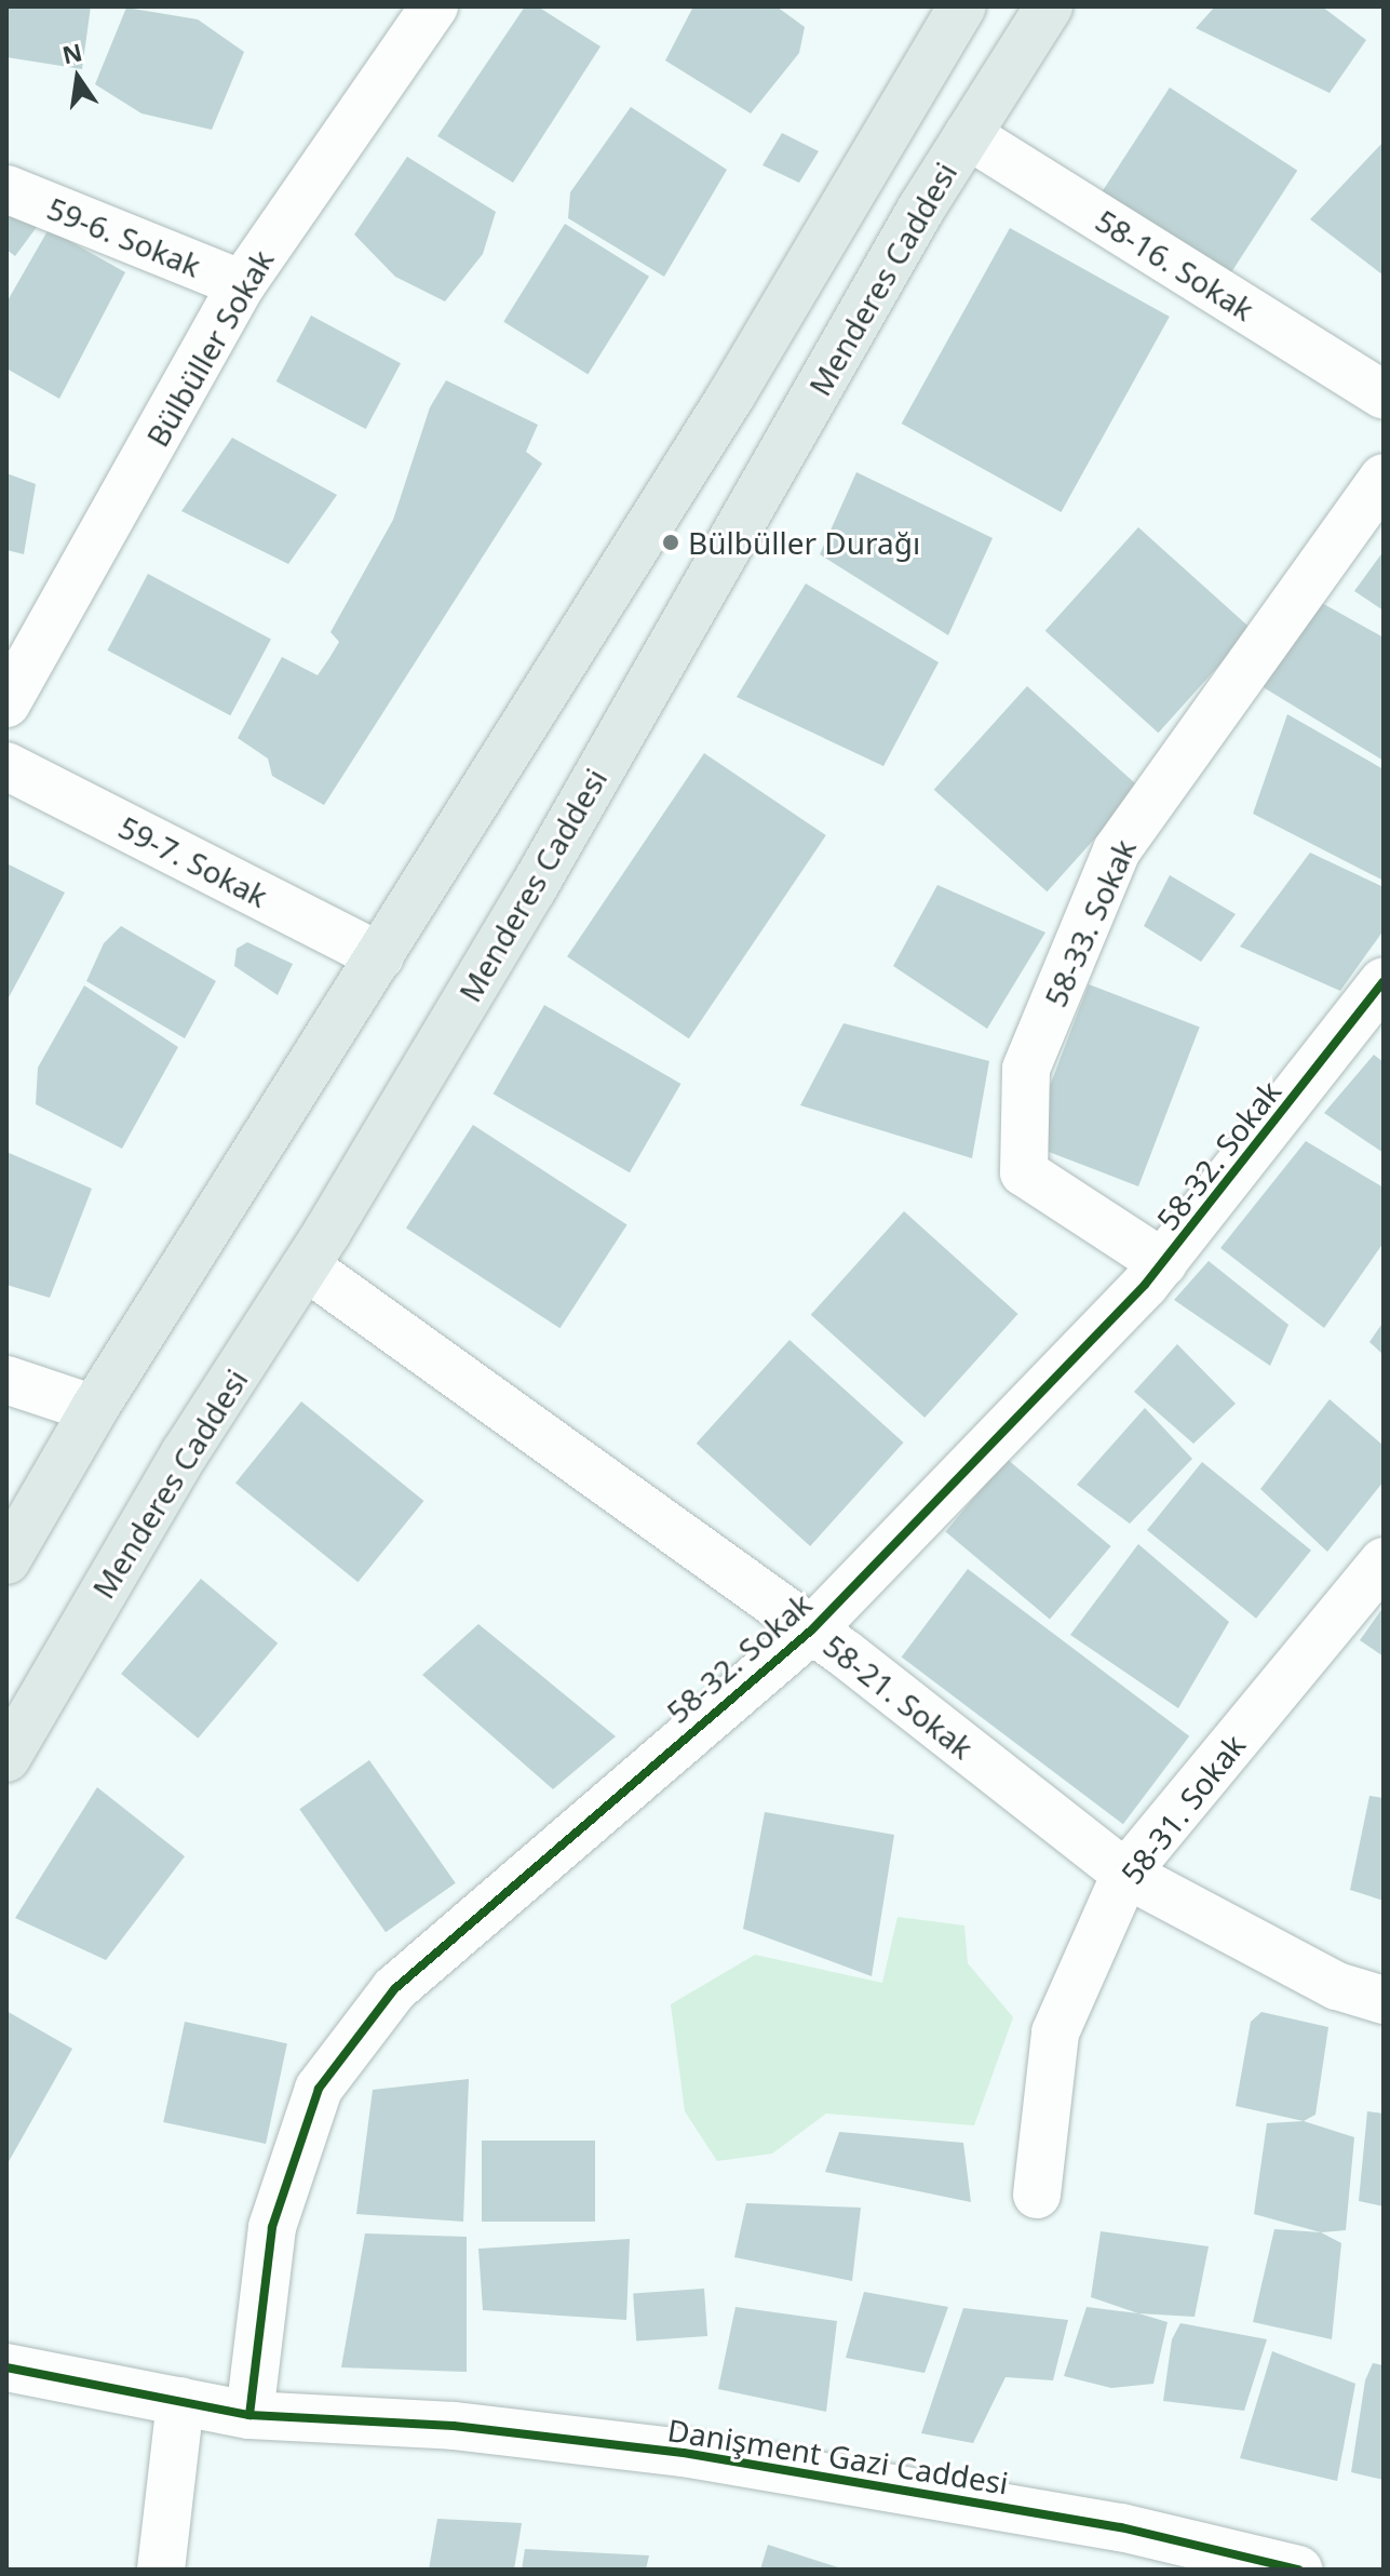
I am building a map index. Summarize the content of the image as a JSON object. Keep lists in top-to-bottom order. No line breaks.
{"streets":{"main road":["Menderes Caddesi"],"street":["59-6. Sokak","58-16. Sokak","Bülbüller Sokak","59-7. Sokak","58-33. Sokak","58-32. Sokak","58-21. Sokak","58-31. Sokak","Danişment Gazi Caddesi"]},"crossings":[["59-6. Sokak","Bülbüller Sokak"],["58-16. Sokak","Menderes Caddesi"],["Menderes Caddesi","58-21. Sokak"],["58-33. Sokak","58-32. Sokak"],["58-32. Sokak","58-21. Sokak"],["58-32. Sokak","Danişment Gazi Caddesi"],["58-21. Sokak","58-31. Sokak"]],"places":["Bülbüller Durağı"],"north":"top"}
